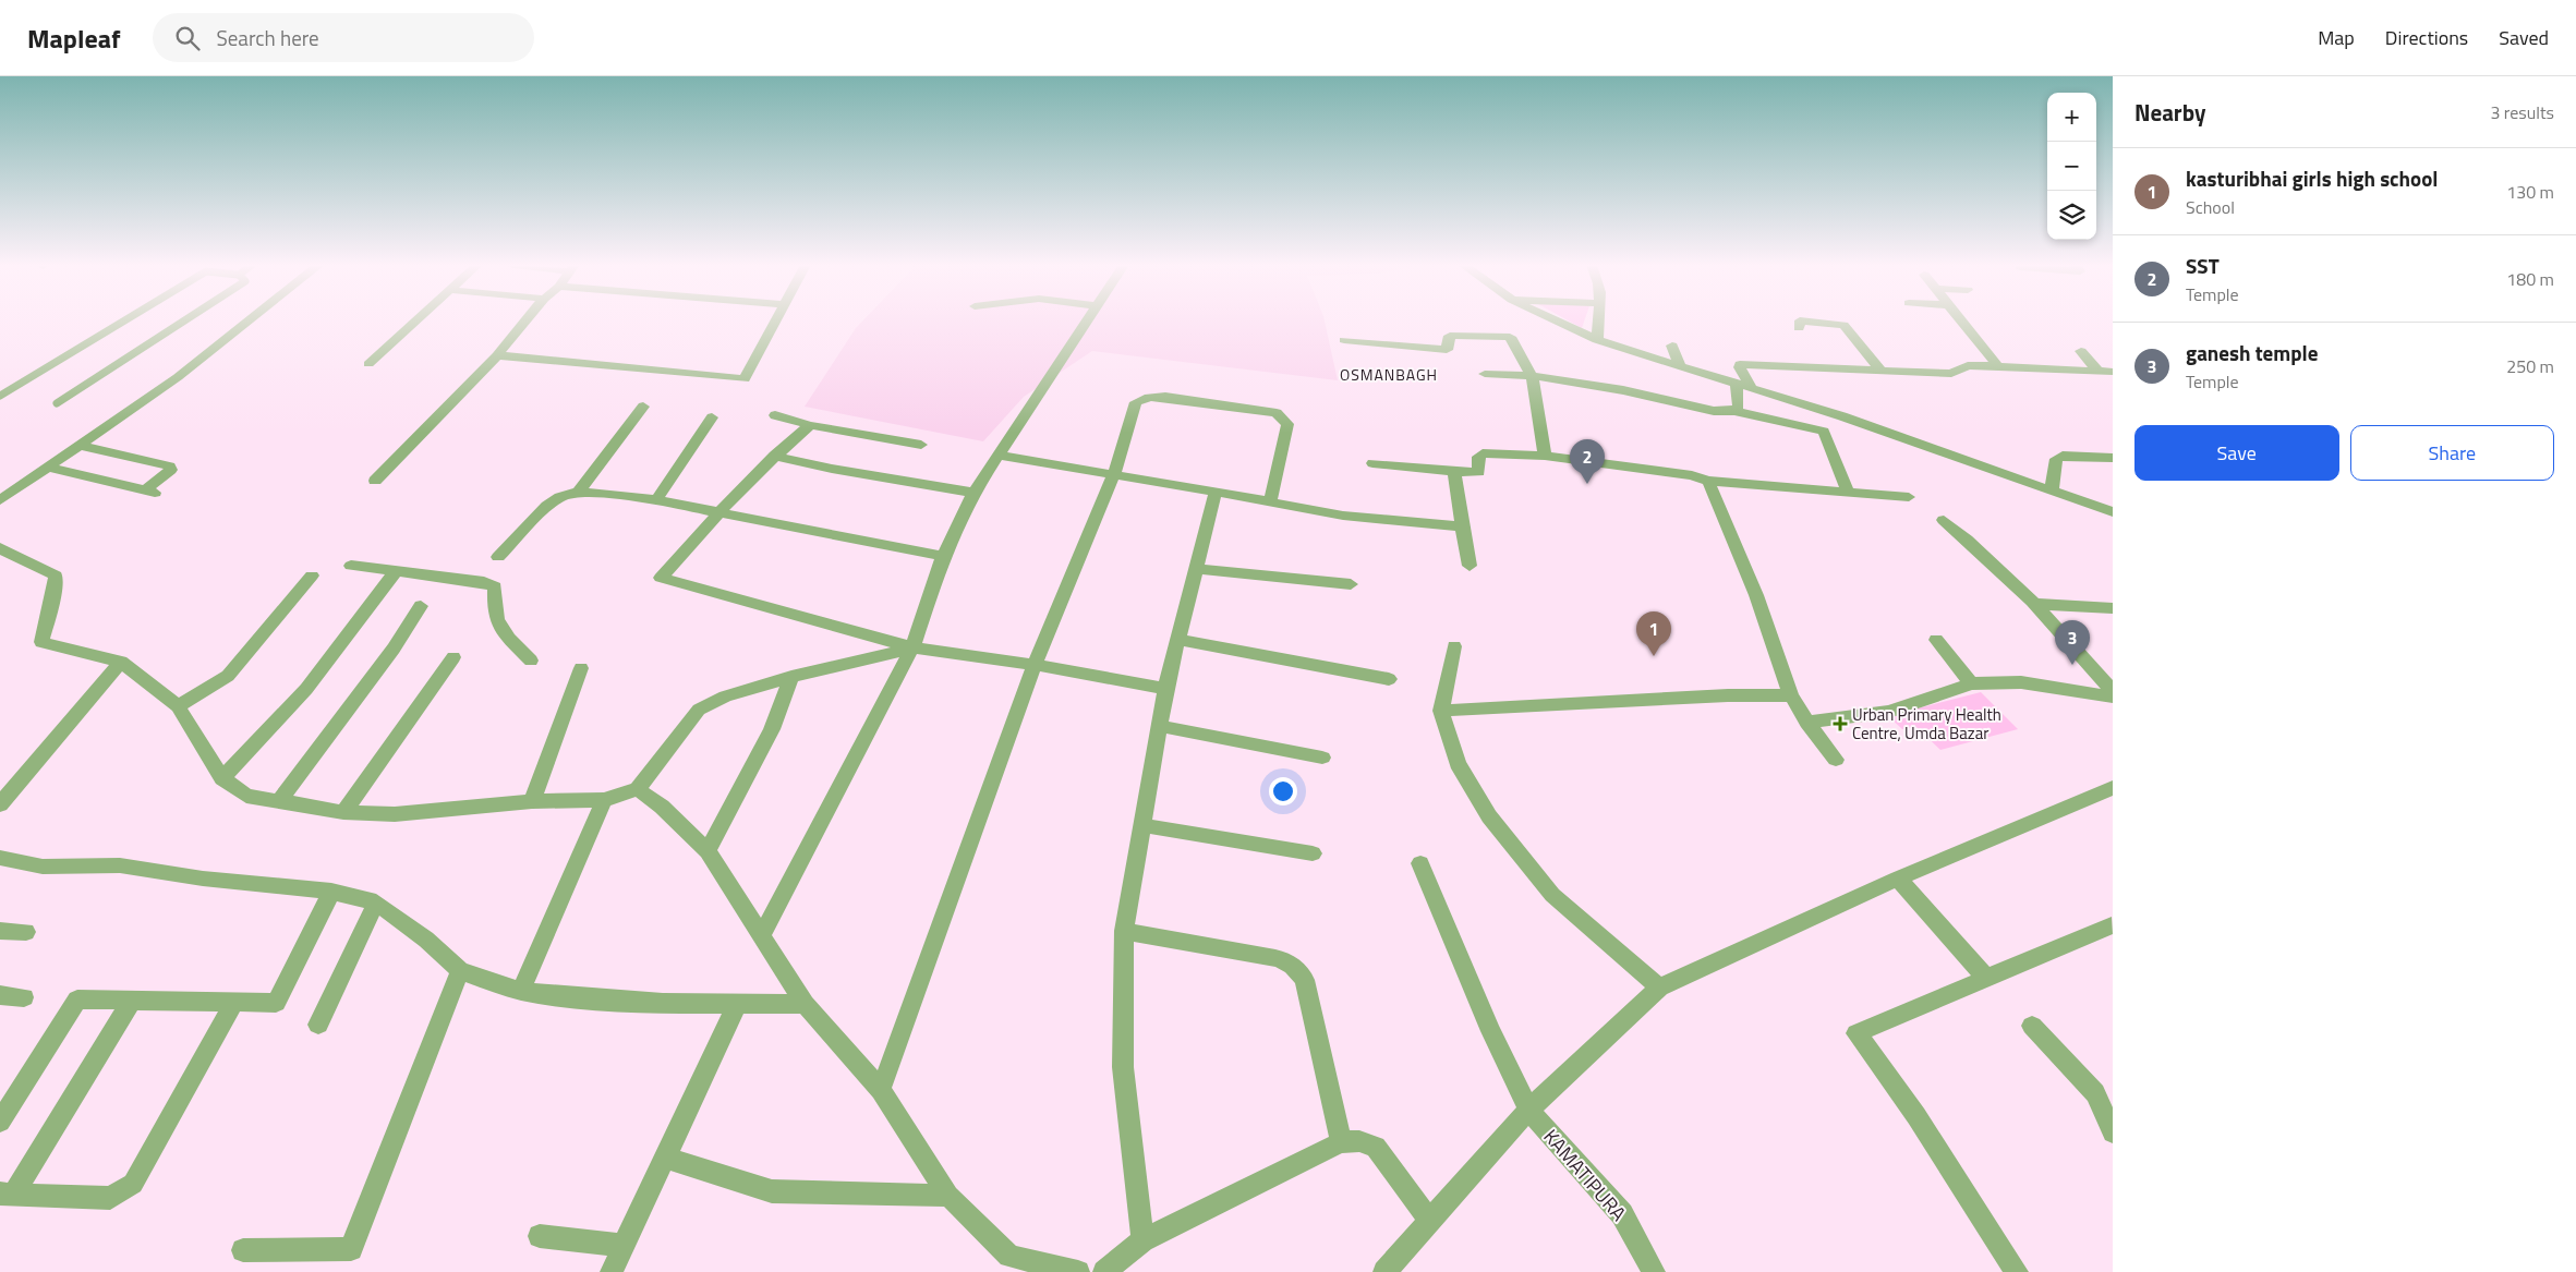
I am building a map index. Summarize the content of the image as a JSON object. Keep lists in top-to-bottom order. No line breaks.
{"streets":{"street":["KAMATIPURA"]},"districts":["OSMANBAGH"],"places":{"health":["Urban Primary Health Centre, Umda Bazar"]},"page":{"header":"Mapleaf","search":"Search here","nav":["Map","Directions","Saved"],"heading":["Nearby","3 results"],"map_buttons":["+","−"],"list":[{"mark":"1","name":"kasturibhai girls high school","note":"School","value":"130 m"},{"mark":"2","name":"SST","note":"Temple","value":"180 m"},{"mark":"3","name":"ganesh temple","note":"Temple","value":"250 m"}],"buttons":["Save","Share"],"pins":["2","1","3"]}}
